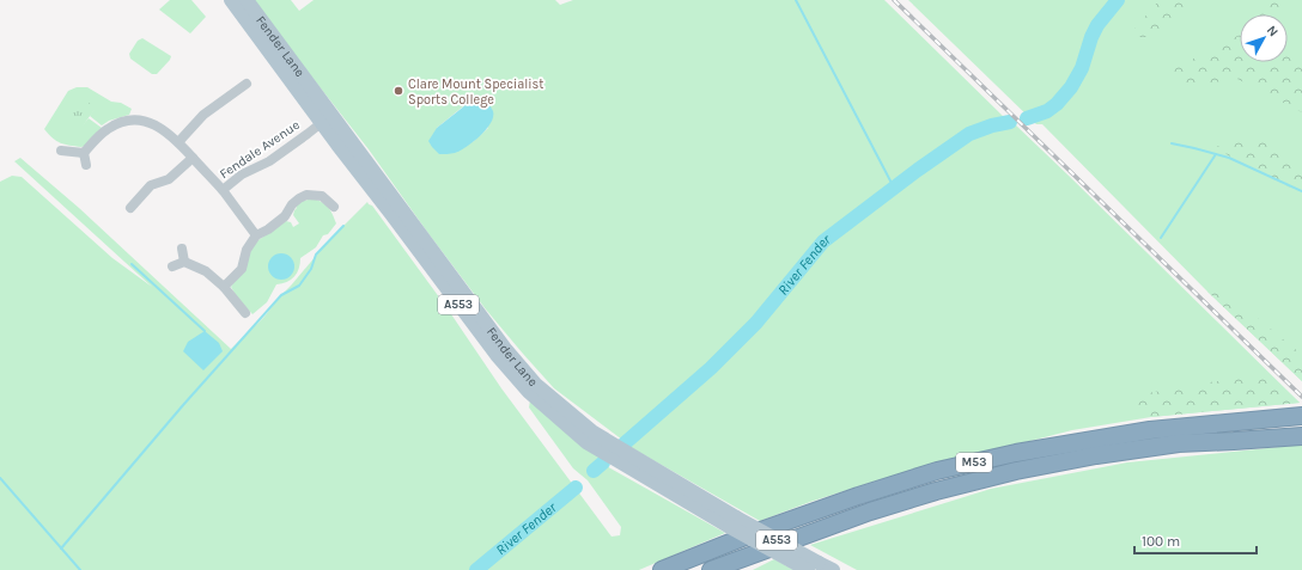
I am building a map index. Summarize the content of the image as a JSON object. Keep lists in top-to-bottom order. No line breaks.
{"streets":{"highway":["M53"],"main road":["Fender Lane","A553"],"street":["Fendale Avenue"]},"crossings":[["Fender Lane","Fendale Avenue"]],"water":["River Fender"],"places":["Clare Mount Specialist Sports College"],"scale_bar":"100 m","north":"top right"}
